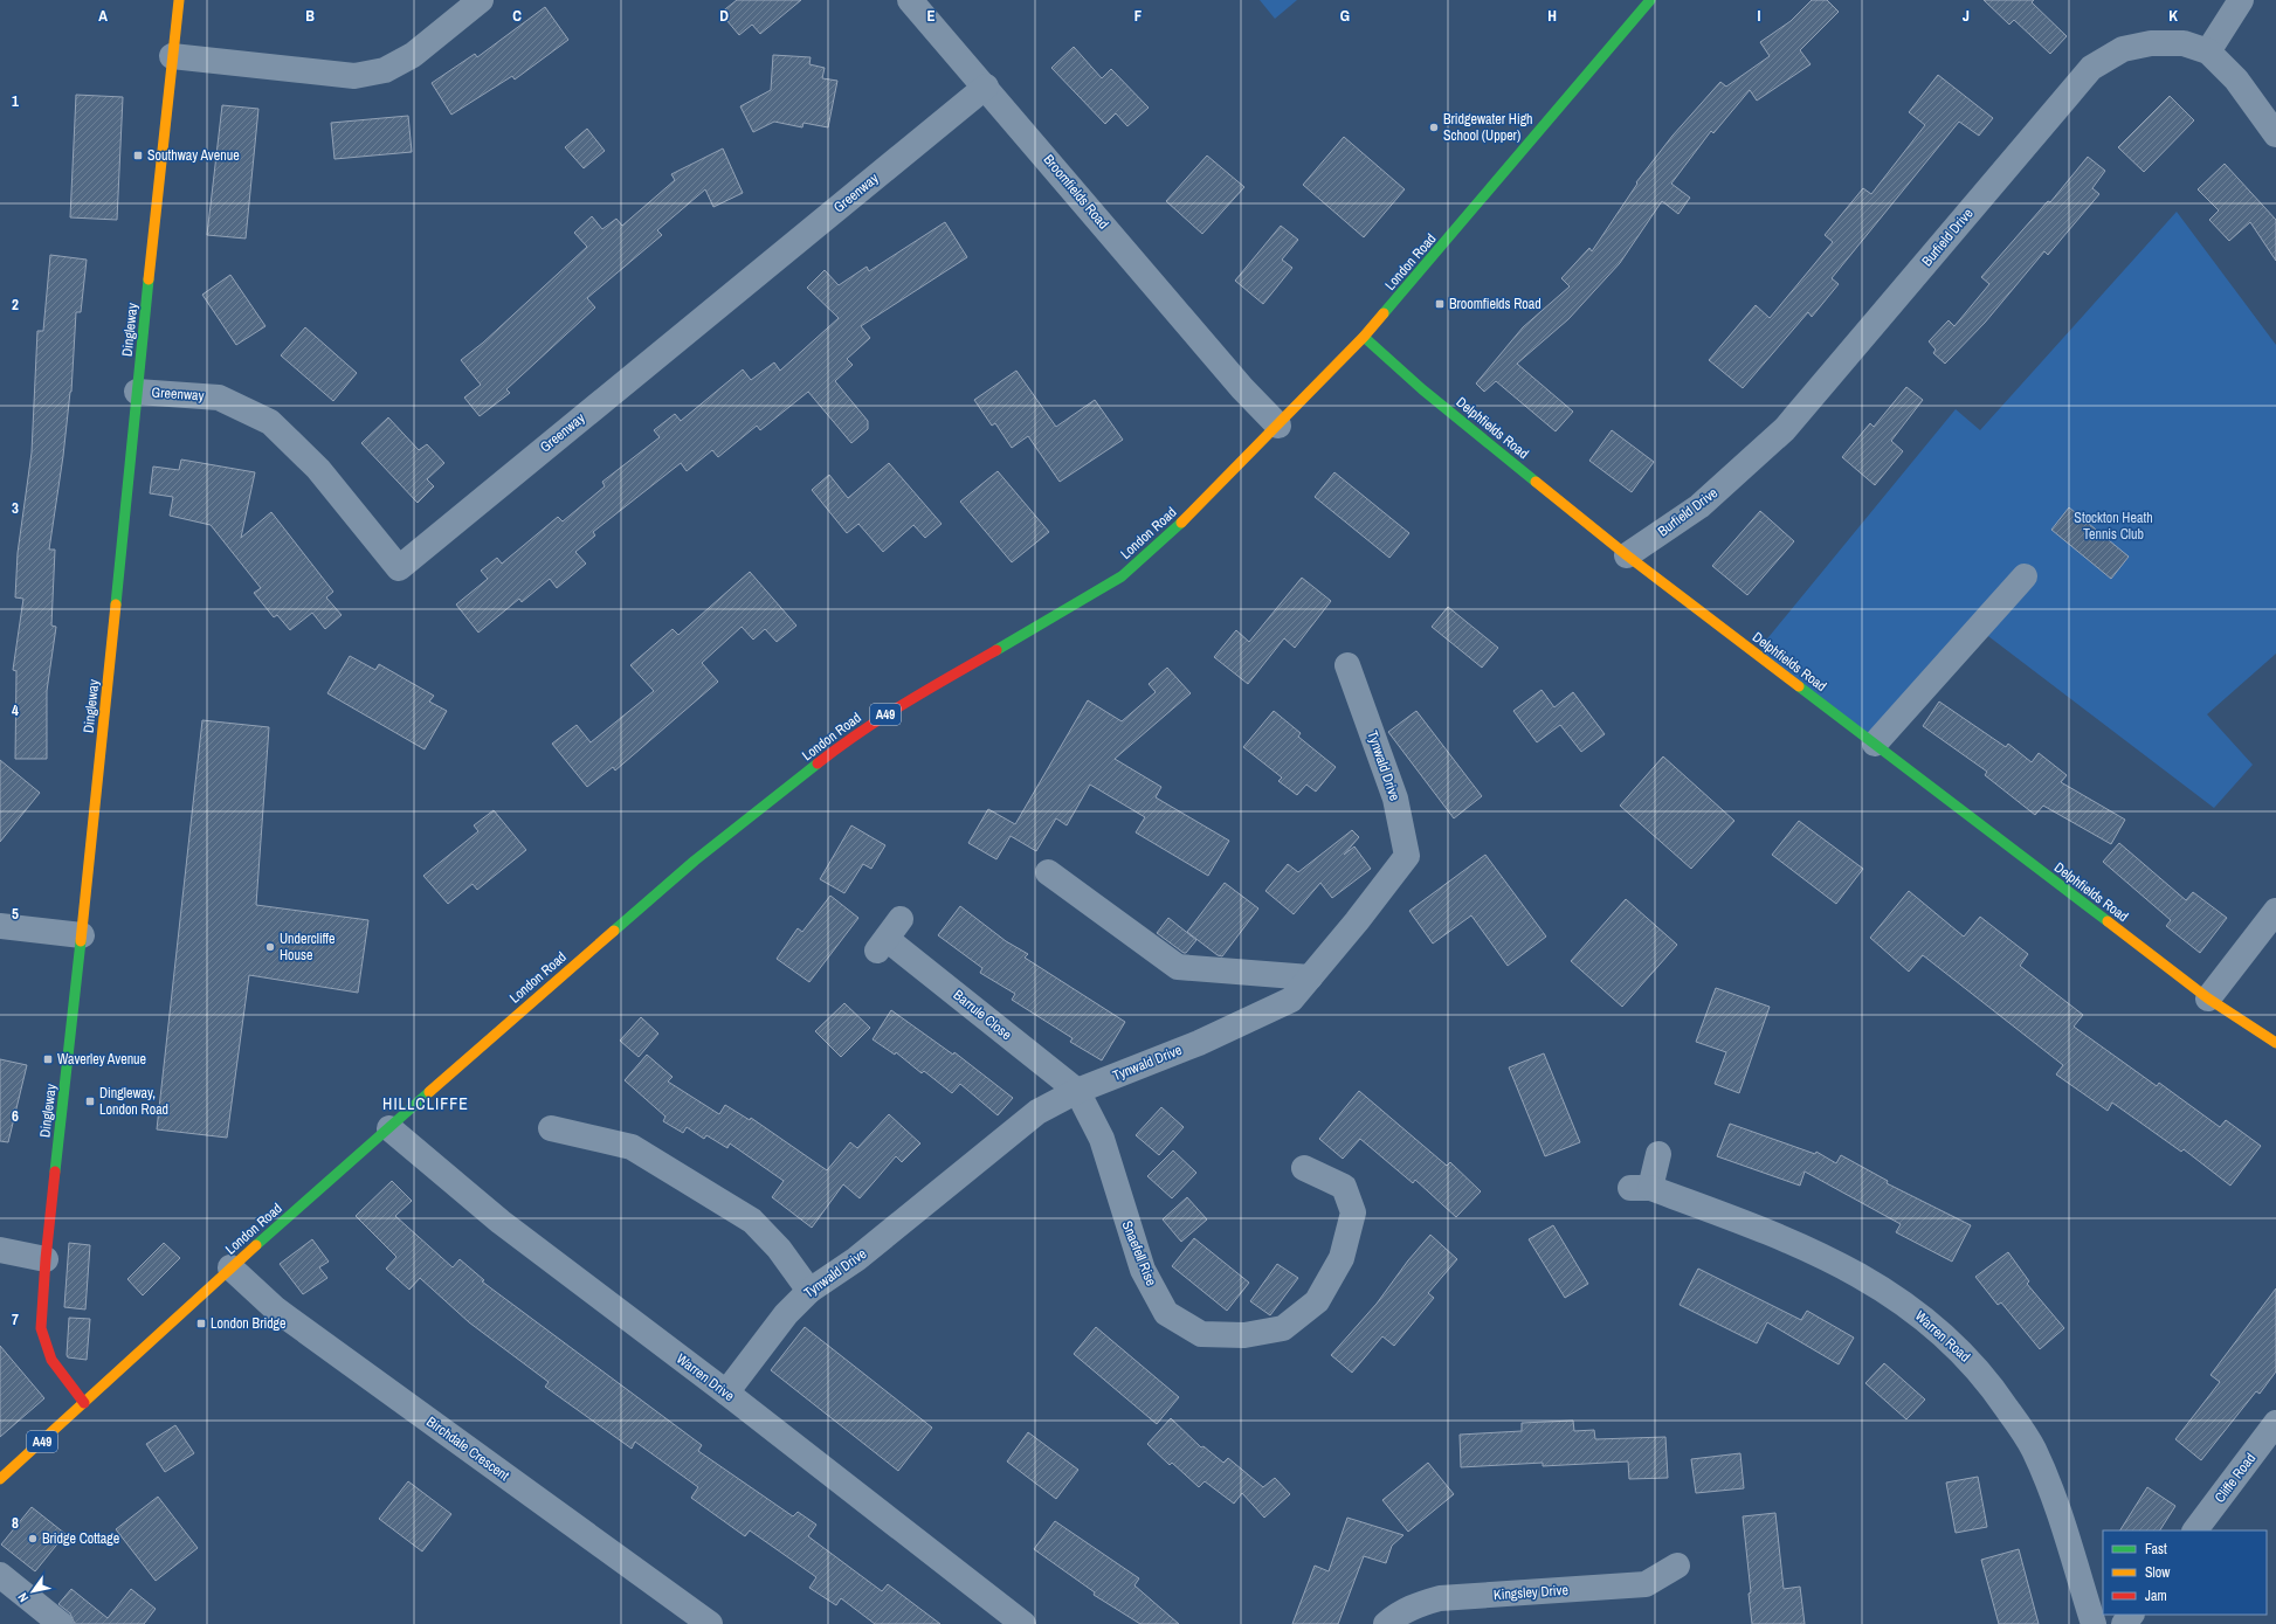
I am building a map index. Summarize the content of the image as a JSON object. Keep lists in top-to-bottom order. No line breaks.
{"streets":{"main road":["London Road","Dingleway","Delphfields Road","A49"],"street":["Broomfields Road","Greenway","Burfield Drive","Tynwald Drive","Barrule Close","Snaefell Rise","Warren Road","Warren Drive","Birchdale Crescent","Cliffe Road","Kingsley Drive"]},"crossings":[["Broomfields Road","Greenway"],["Broomfields Road","London Road"],["Greenway","Dingleway"],["Burfield Drive","Delphfields Road"],["London Road","Dingleway"],["London Road","Delphfields Road"],["London Road","Warren Drive"],["London Road","Birchdale Crescent"],["Tynwald Drive","Barrule Close"],["Tynwald Drive","Snaefell Rise"],["Tynwald Drive","Warren Drive"],["Barrule Close","Snaefell Rise"]],"districts":["HILLCLIFFE"],"parks":["Stockton Heath Tennis Club"],"places":{"other":["Bridgewater High School (Upper)","Undercliffe House","Bridge Cottage"],"transit":["Southway Avenue","Broomfields Road","Waverley Avenue","Dingleway, London Road","London Bridge"]},"legend":["Fast","Slow","Jam"],"north":"bottom left","grid":{"columns":["A","B","C","D","E","F","G","H","I","J","K"],"rows":["1","2","3","4","5","6","7","8"]}}
